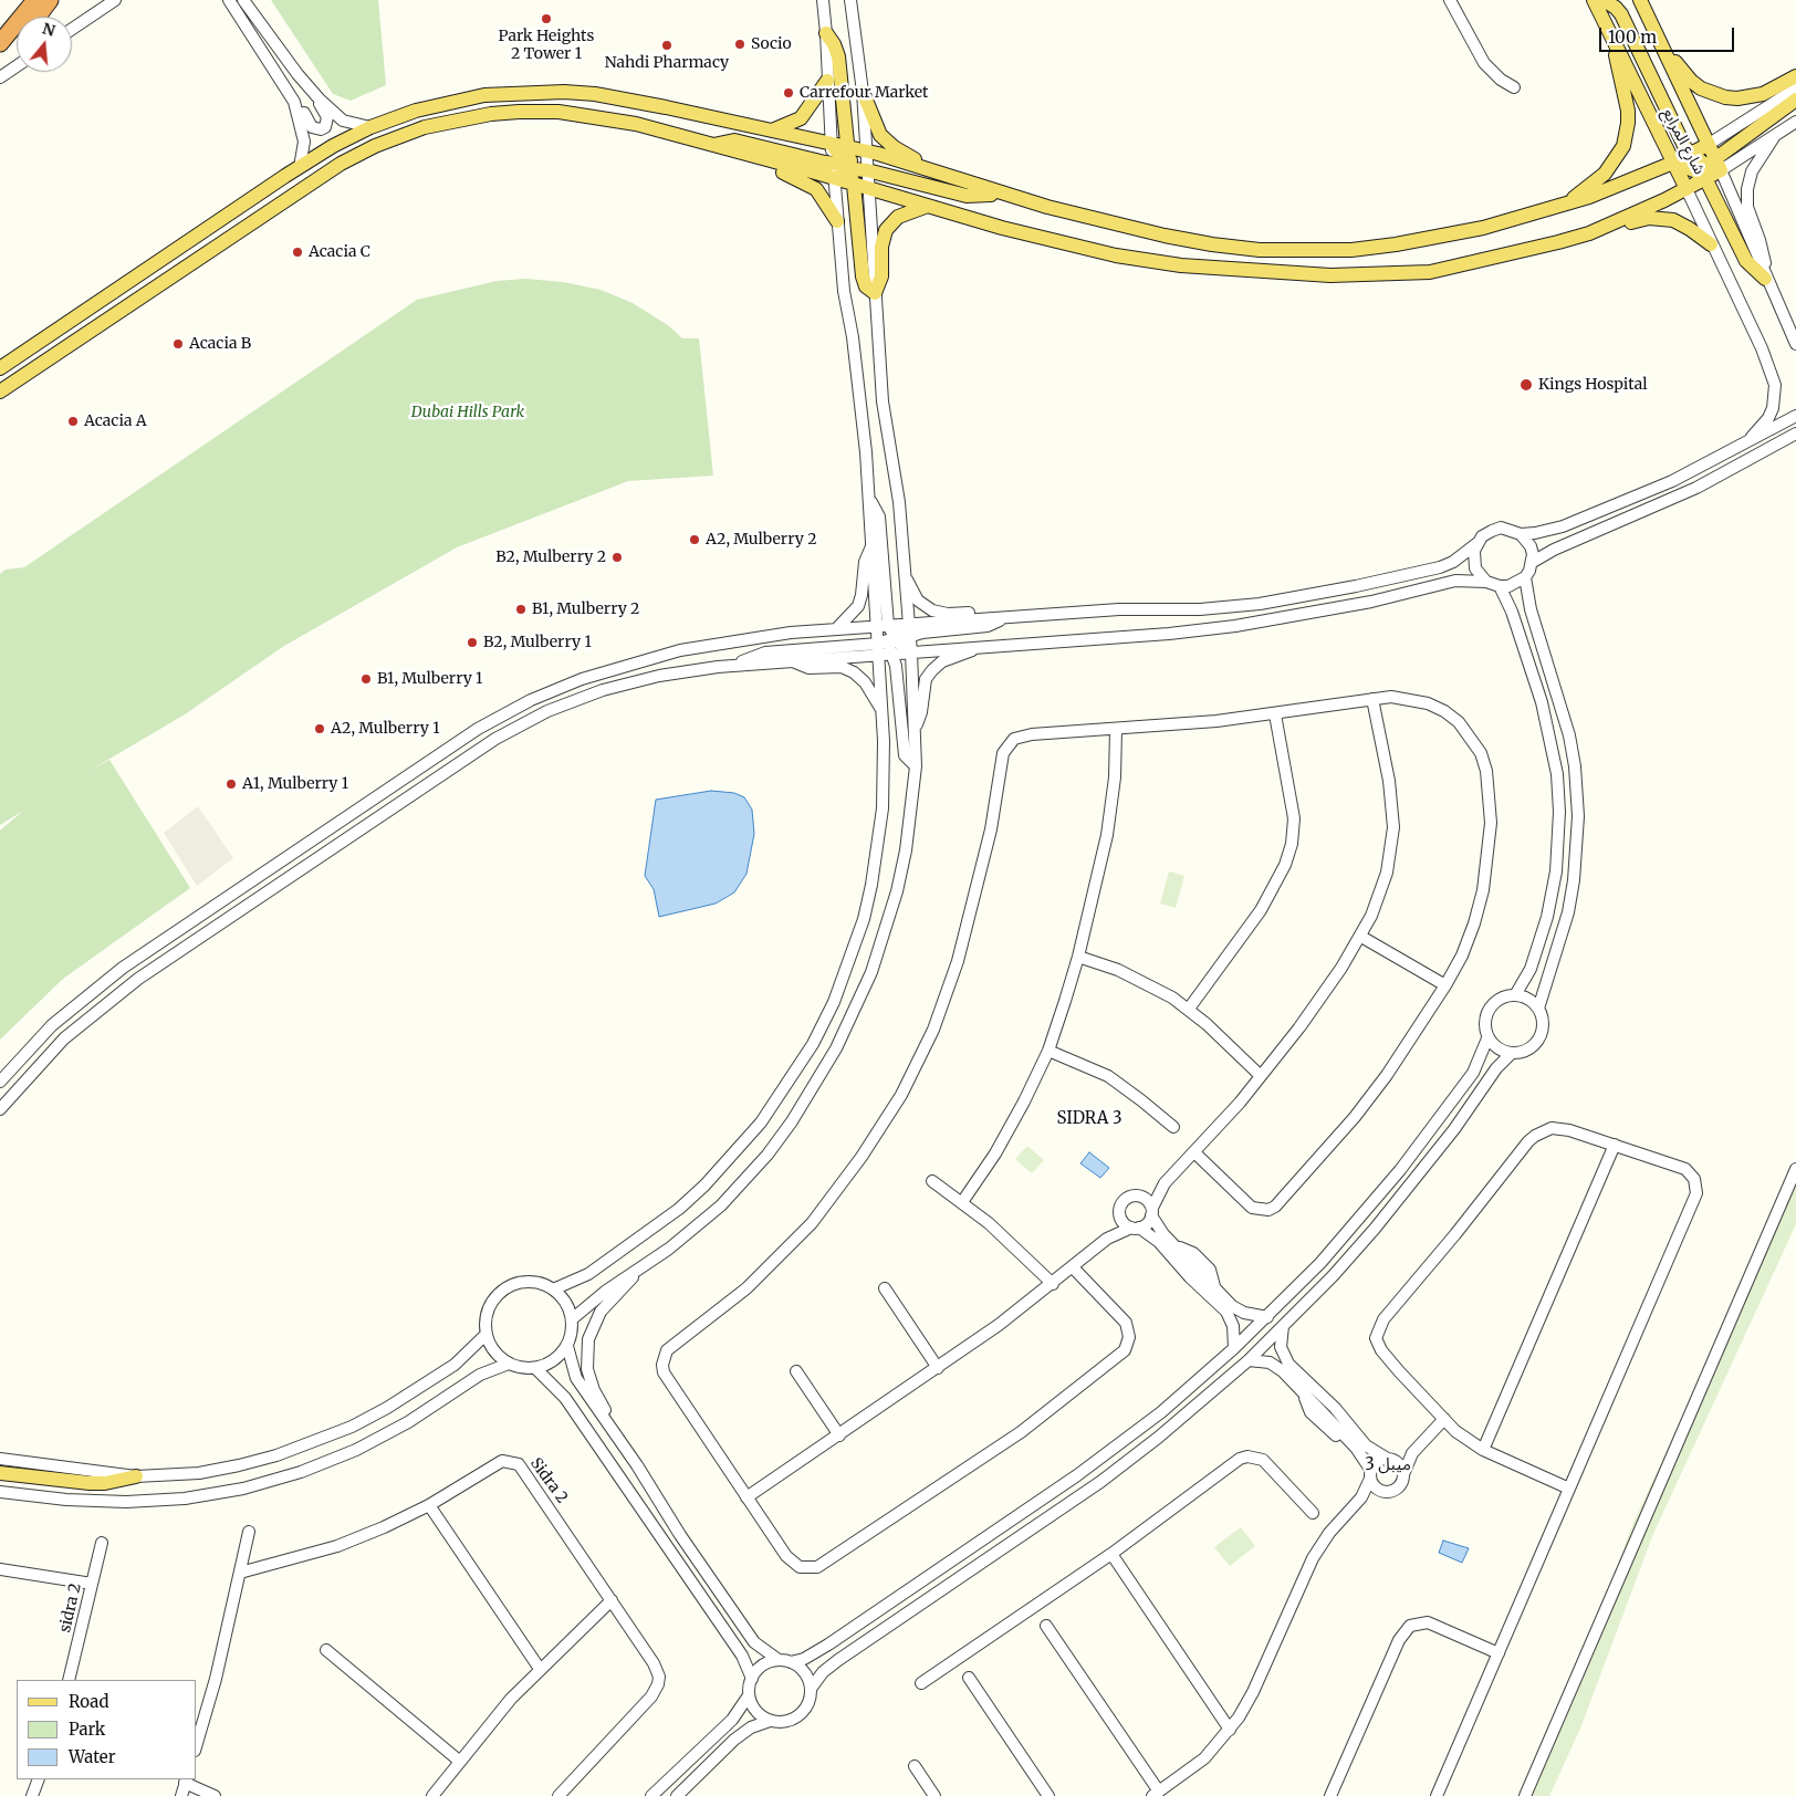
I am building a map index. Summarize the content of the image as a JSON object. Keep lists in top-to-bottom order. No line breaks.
{"streets":{"main road":["شارع المرابع"],"street":["Sidra 2","sidra 2"]},"crossings":[["Sidra 2","sidra 2"]],"districts":["SIDRA 3","ميبل 3"],"parks":["Dubai Hills Park"],"places":["Park Heights 2 Tower 1","Socio","Nahdi Pharmacy","Carrefour Market","Acacia C","Acacia B","Kings Hospital","Acacia A","A2, Mulberry 2","B2, Mulberry 2","B1, Mulberry 2","B2, Mulberry 1","B1, Mulberry 1","A2, Mulberry 1","A1, Mulberry 1"],"legend":["Road","Park","Water"],"scale_bar":"100 m","north":"top"}
